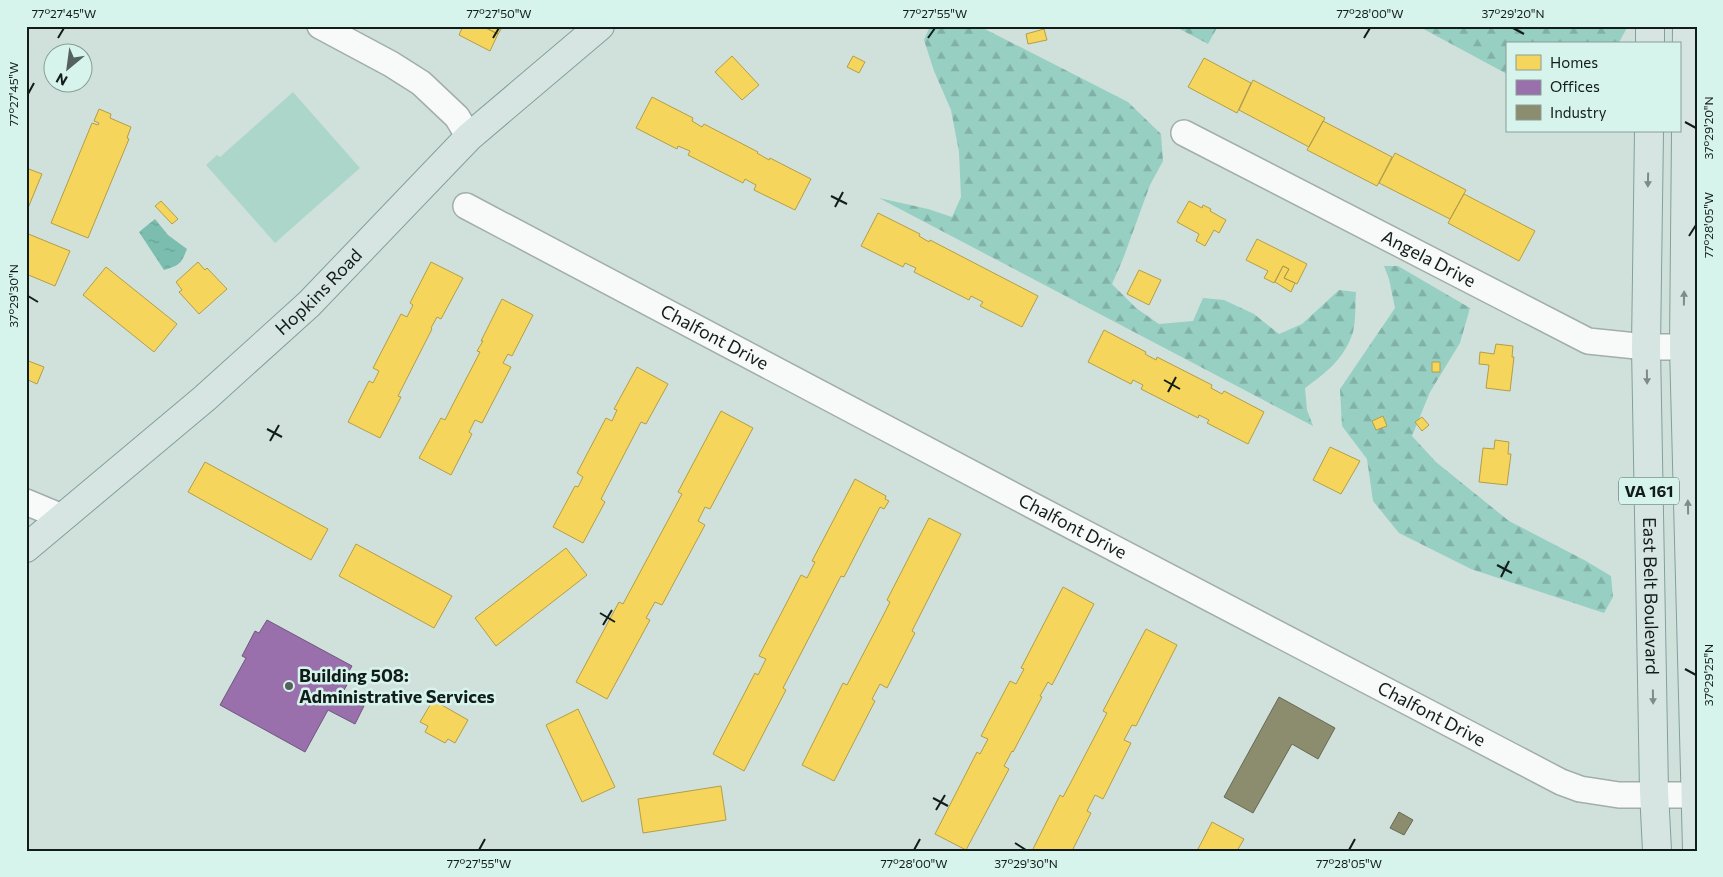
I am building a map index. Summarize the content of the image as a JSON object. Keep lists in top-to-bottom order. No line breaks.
{"streets":{"main road":["Hopkins Road","VA 161","East Belt Boulevard"],"street":["Angela Drive","Chalfont Drive"]},"crossings":[["Angela Drive","VA 161"],["Angela Drive","East Belt Boulevard"],["Chalfont Drive","VA 161"],["Chalfont Drive","East Belt Boulevard"]],"places":["Building 508: Administrative Services"],"legend":["Homes","Offices","Industry"],"north":"bottom left","coordinates":["77°27'45\"W","77°27'50\"W","77°27'55\"W","77°28'00\"W","37°29'20\"N","77°28'05\"W","37°29'30\"N","37°29'25\"N"]}
